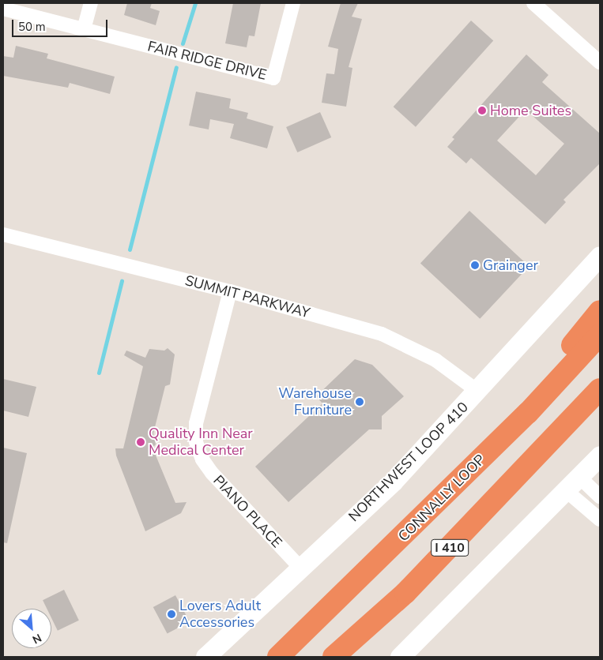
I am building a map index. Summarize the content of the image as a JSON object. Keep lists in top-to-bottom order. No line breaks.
{"streets":{"highway":["CONNALLY LOOP","I 410"],"main road":["NORTHWEST LOOP 410"],"street":["FAIR RIDGE DRIVE","SUMMIT PARKWAY","PIANO PLACE"]},"crossings":[["SUMMIT PARKWAY","NORTHWEST LOOP 410"],["SUMMIT PARKWAY","PIANO PLACE"],["NORTHWEST LOOP 410","PIANO PLACE"]],"places":["Home Suites","Grainger","Warehouse Furniture","Quality Inn Near Medical Center","Lovers Adult Accessories"],"scale_bar":"50 m","north":"bottom right"}
